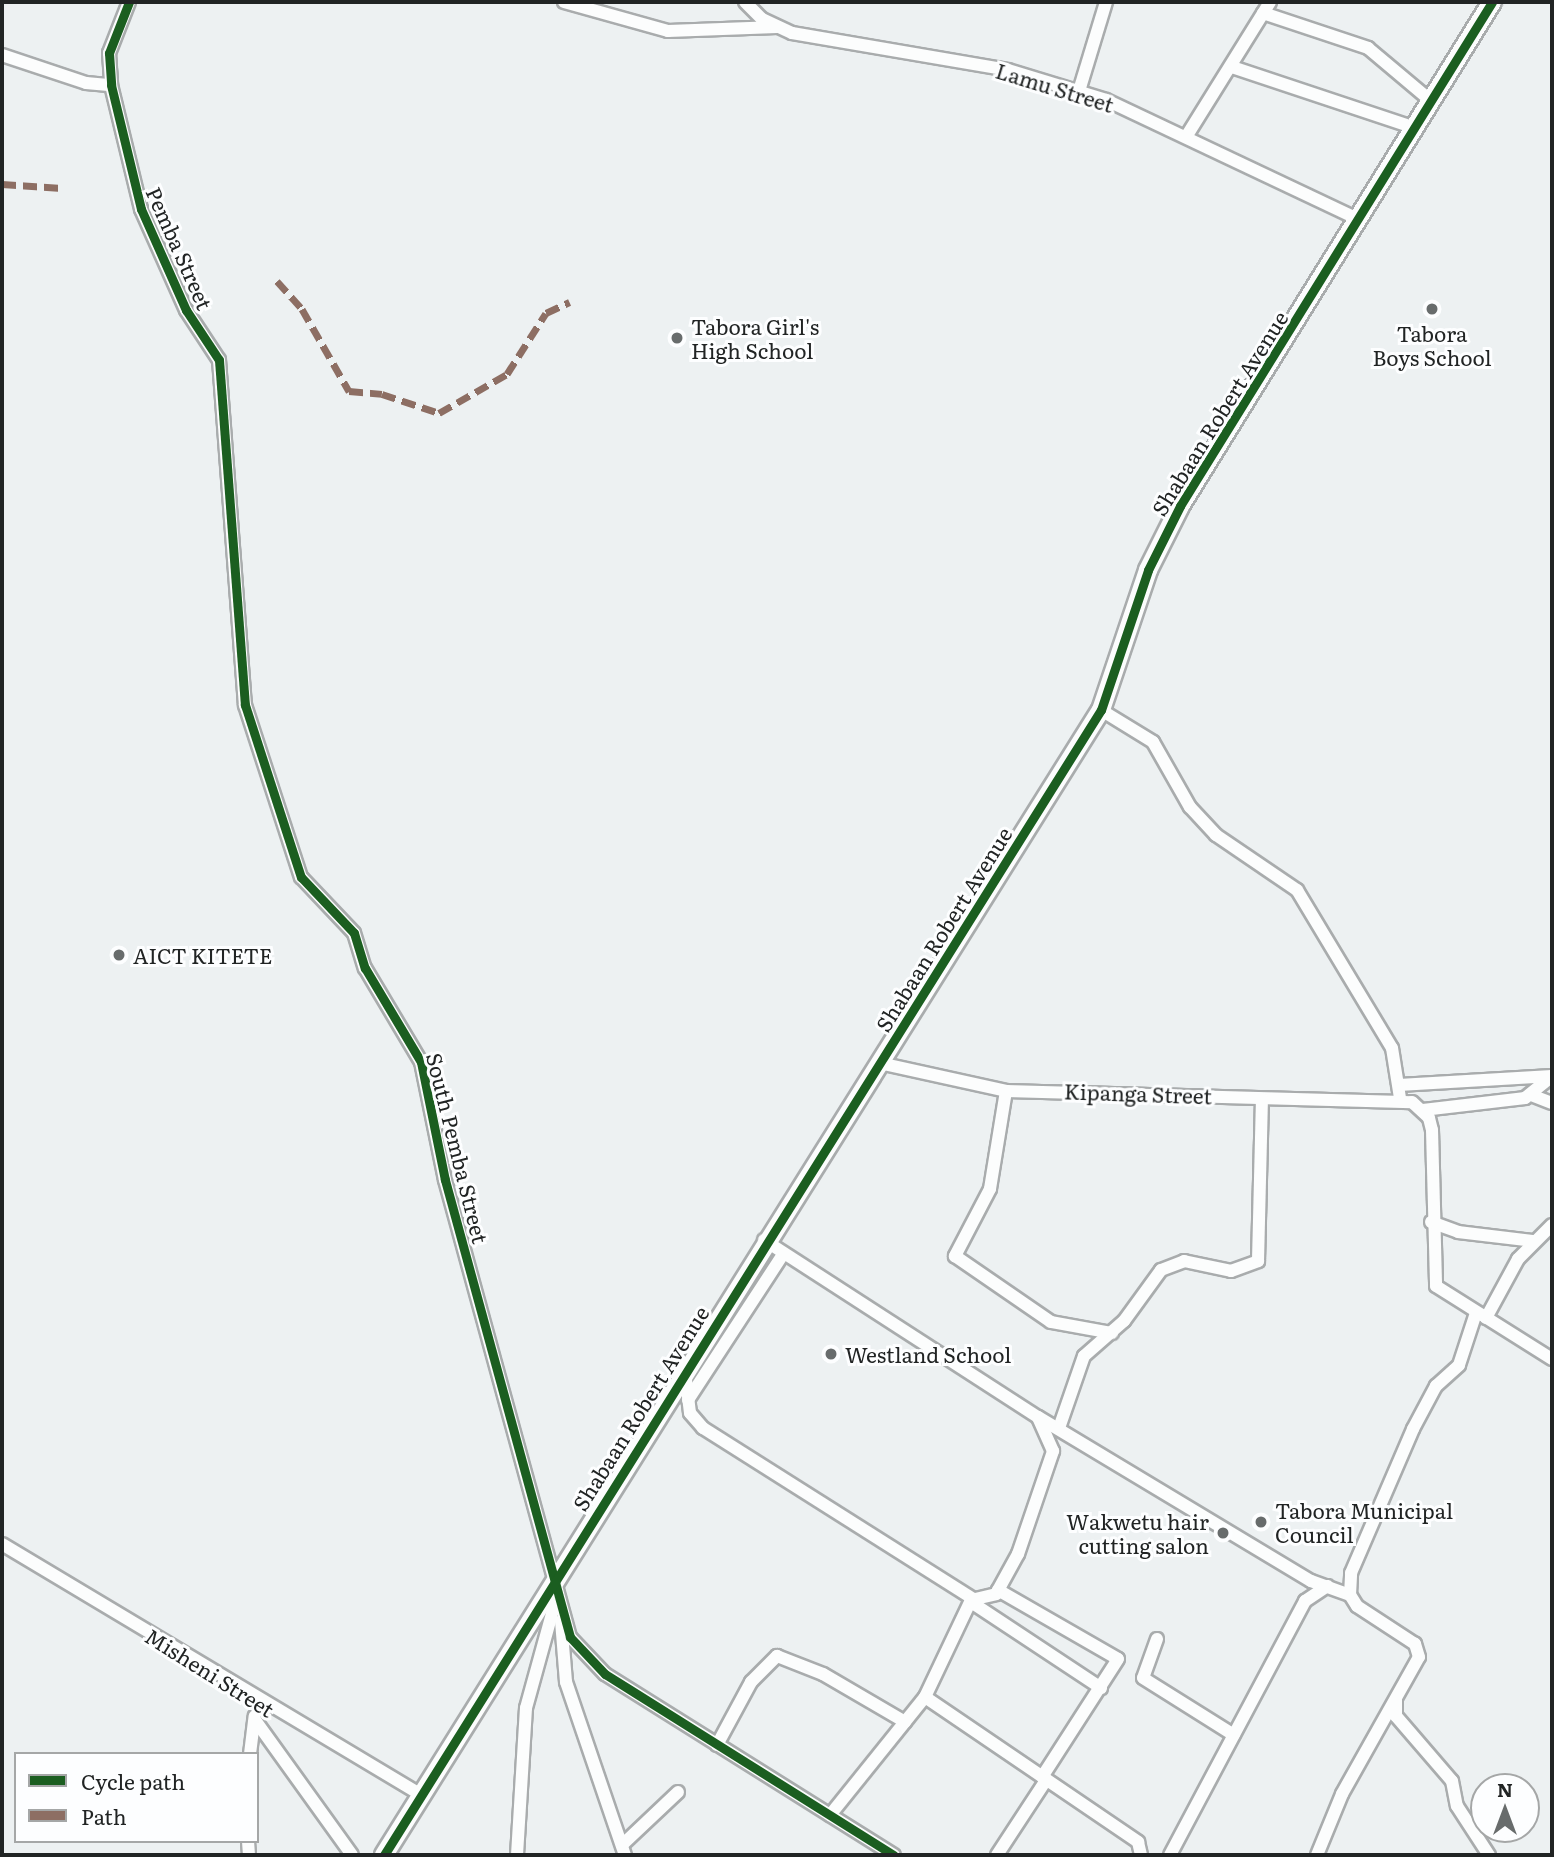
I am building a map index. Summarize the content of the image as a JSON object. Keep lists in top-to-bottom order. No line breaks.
{"streets":{"street":["Lamu Street","Pemba Street","Shabaan Robert Avenue","Kipanga Street","South Pemba Street","Misheni Street"]},"crossings":[["Lamu Street","Shabaan Robert Avenue"],["Pemba Street","South Pemba Street"],["Shabaan Robert Avenue","Kipanga Street"],["Shabaan Robert Avenue","South Pemba Street"],["Shabaan Robert Avenue","Misheni Street"]],"places":["Tabora Boys School","Tabora Girl's High School","AICT KITETE","Westland School","Tabora Municipal Council","Wakwetu hair cutting salon"],"legend":["Cycle path","Path"],"north":"top"}
